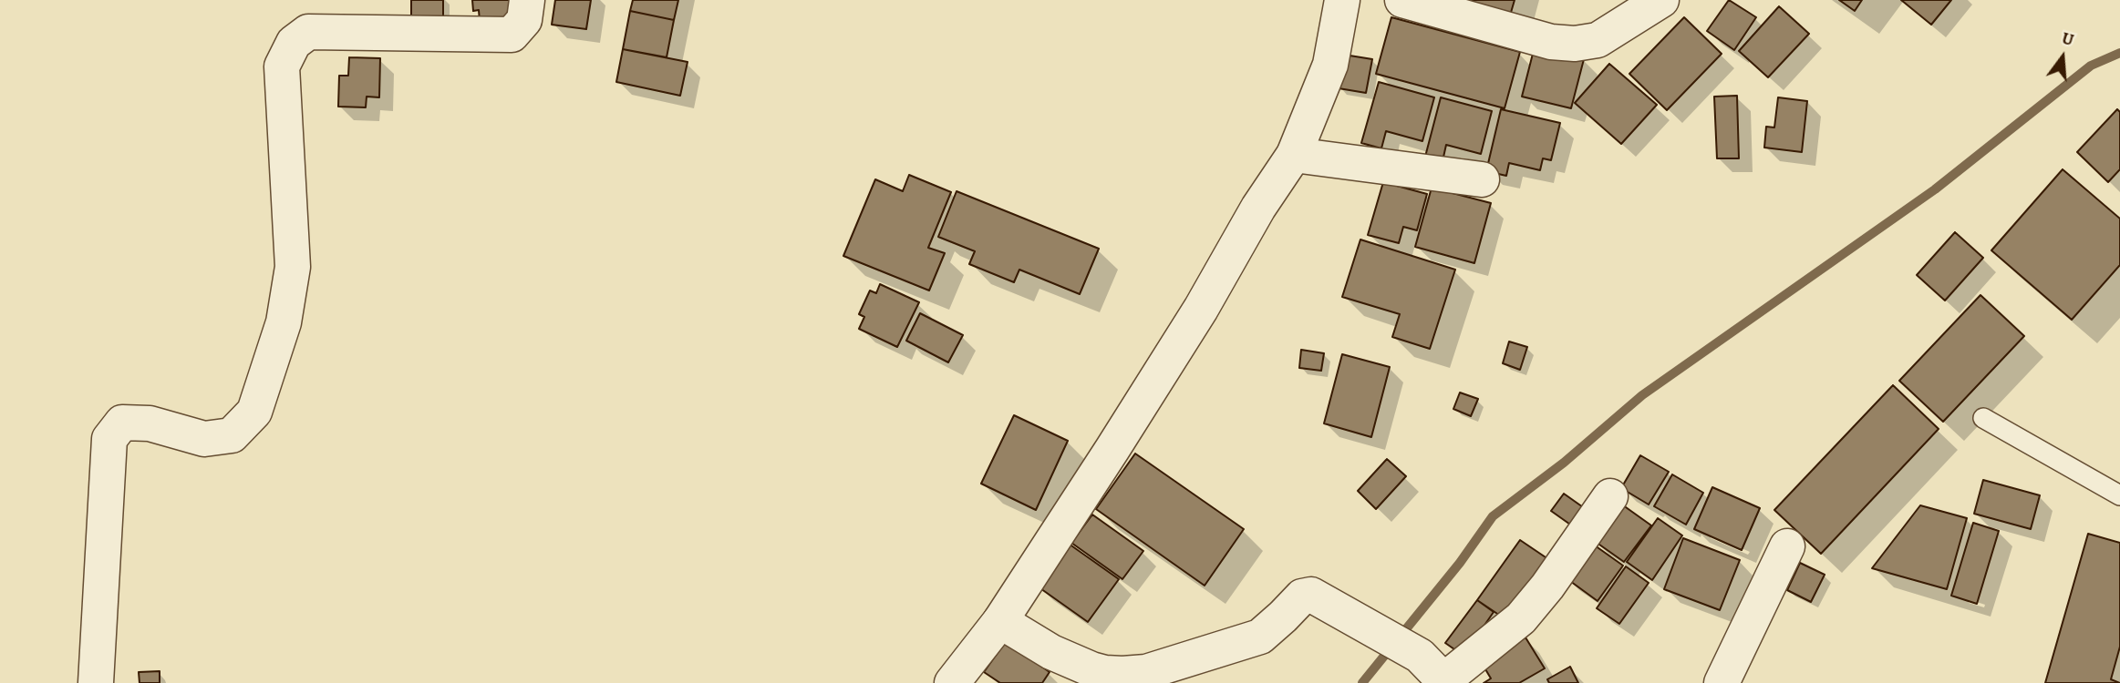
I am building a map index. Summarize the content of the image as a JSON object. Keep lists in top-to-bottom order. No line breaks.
{"north":"top"}
